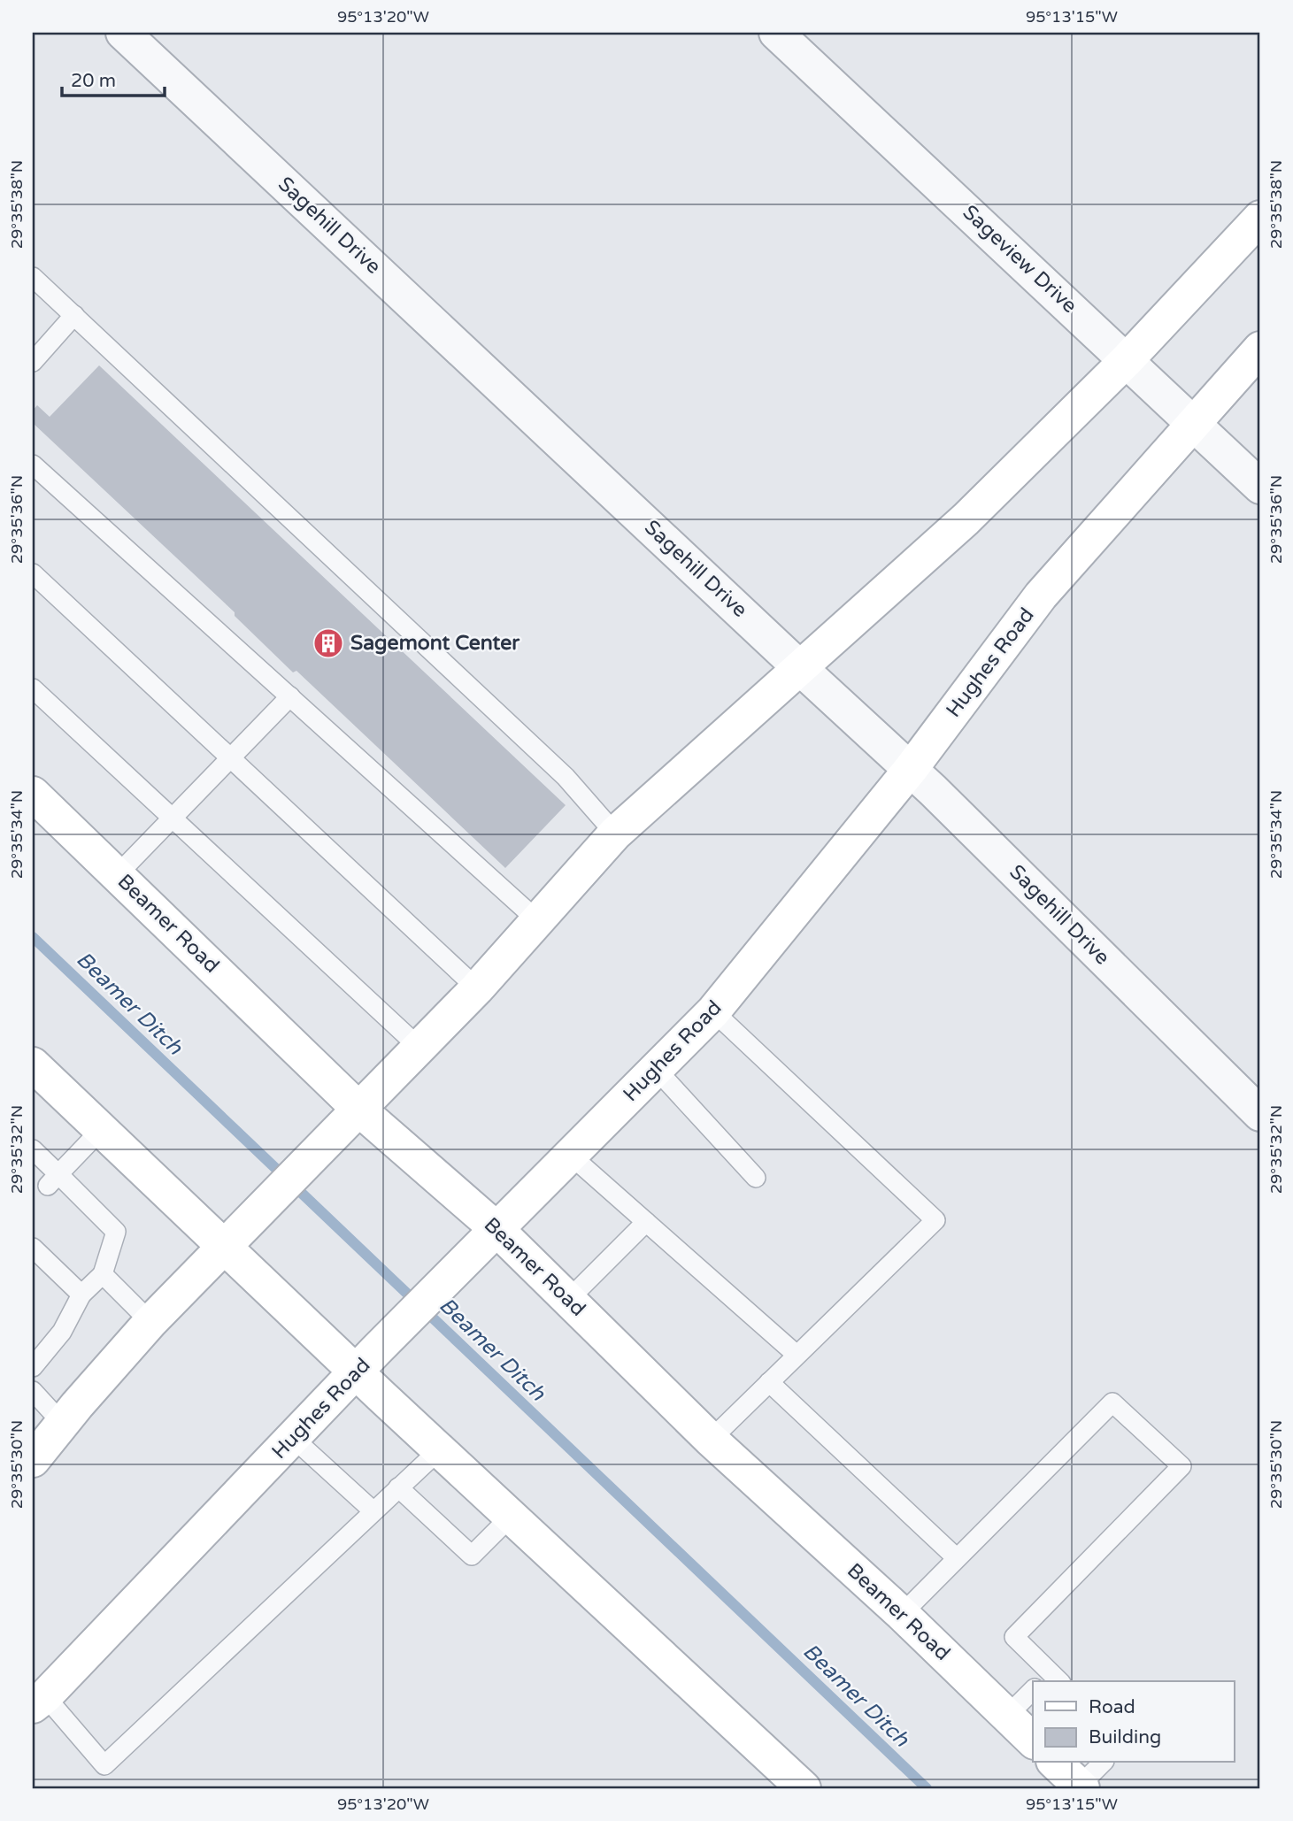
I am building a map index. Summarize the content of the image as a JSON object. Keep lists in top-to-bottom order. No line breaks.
{"streets":{"main road":["Hughes Road","Beamer Road"],"street":["Sagehill Drive","Sageview Drive"]},"crossings":[["Sagehill Drive","Hughes Road"],["Sageview Drive","Hughes Road"],["Hughes Road","Beamer Road"]],"water":["Beamer Ditch"],"places":{"building":["Sagemont Center"]},"legend":["Road","Building"],"scale_bar":"20 m","coordinates":["95°13'20\"W","95°13'15\"W","29°35'38\"N","29°35'36\"N","29°35'34\"N","29°35'32\"N","29°35'30\"N"]}
